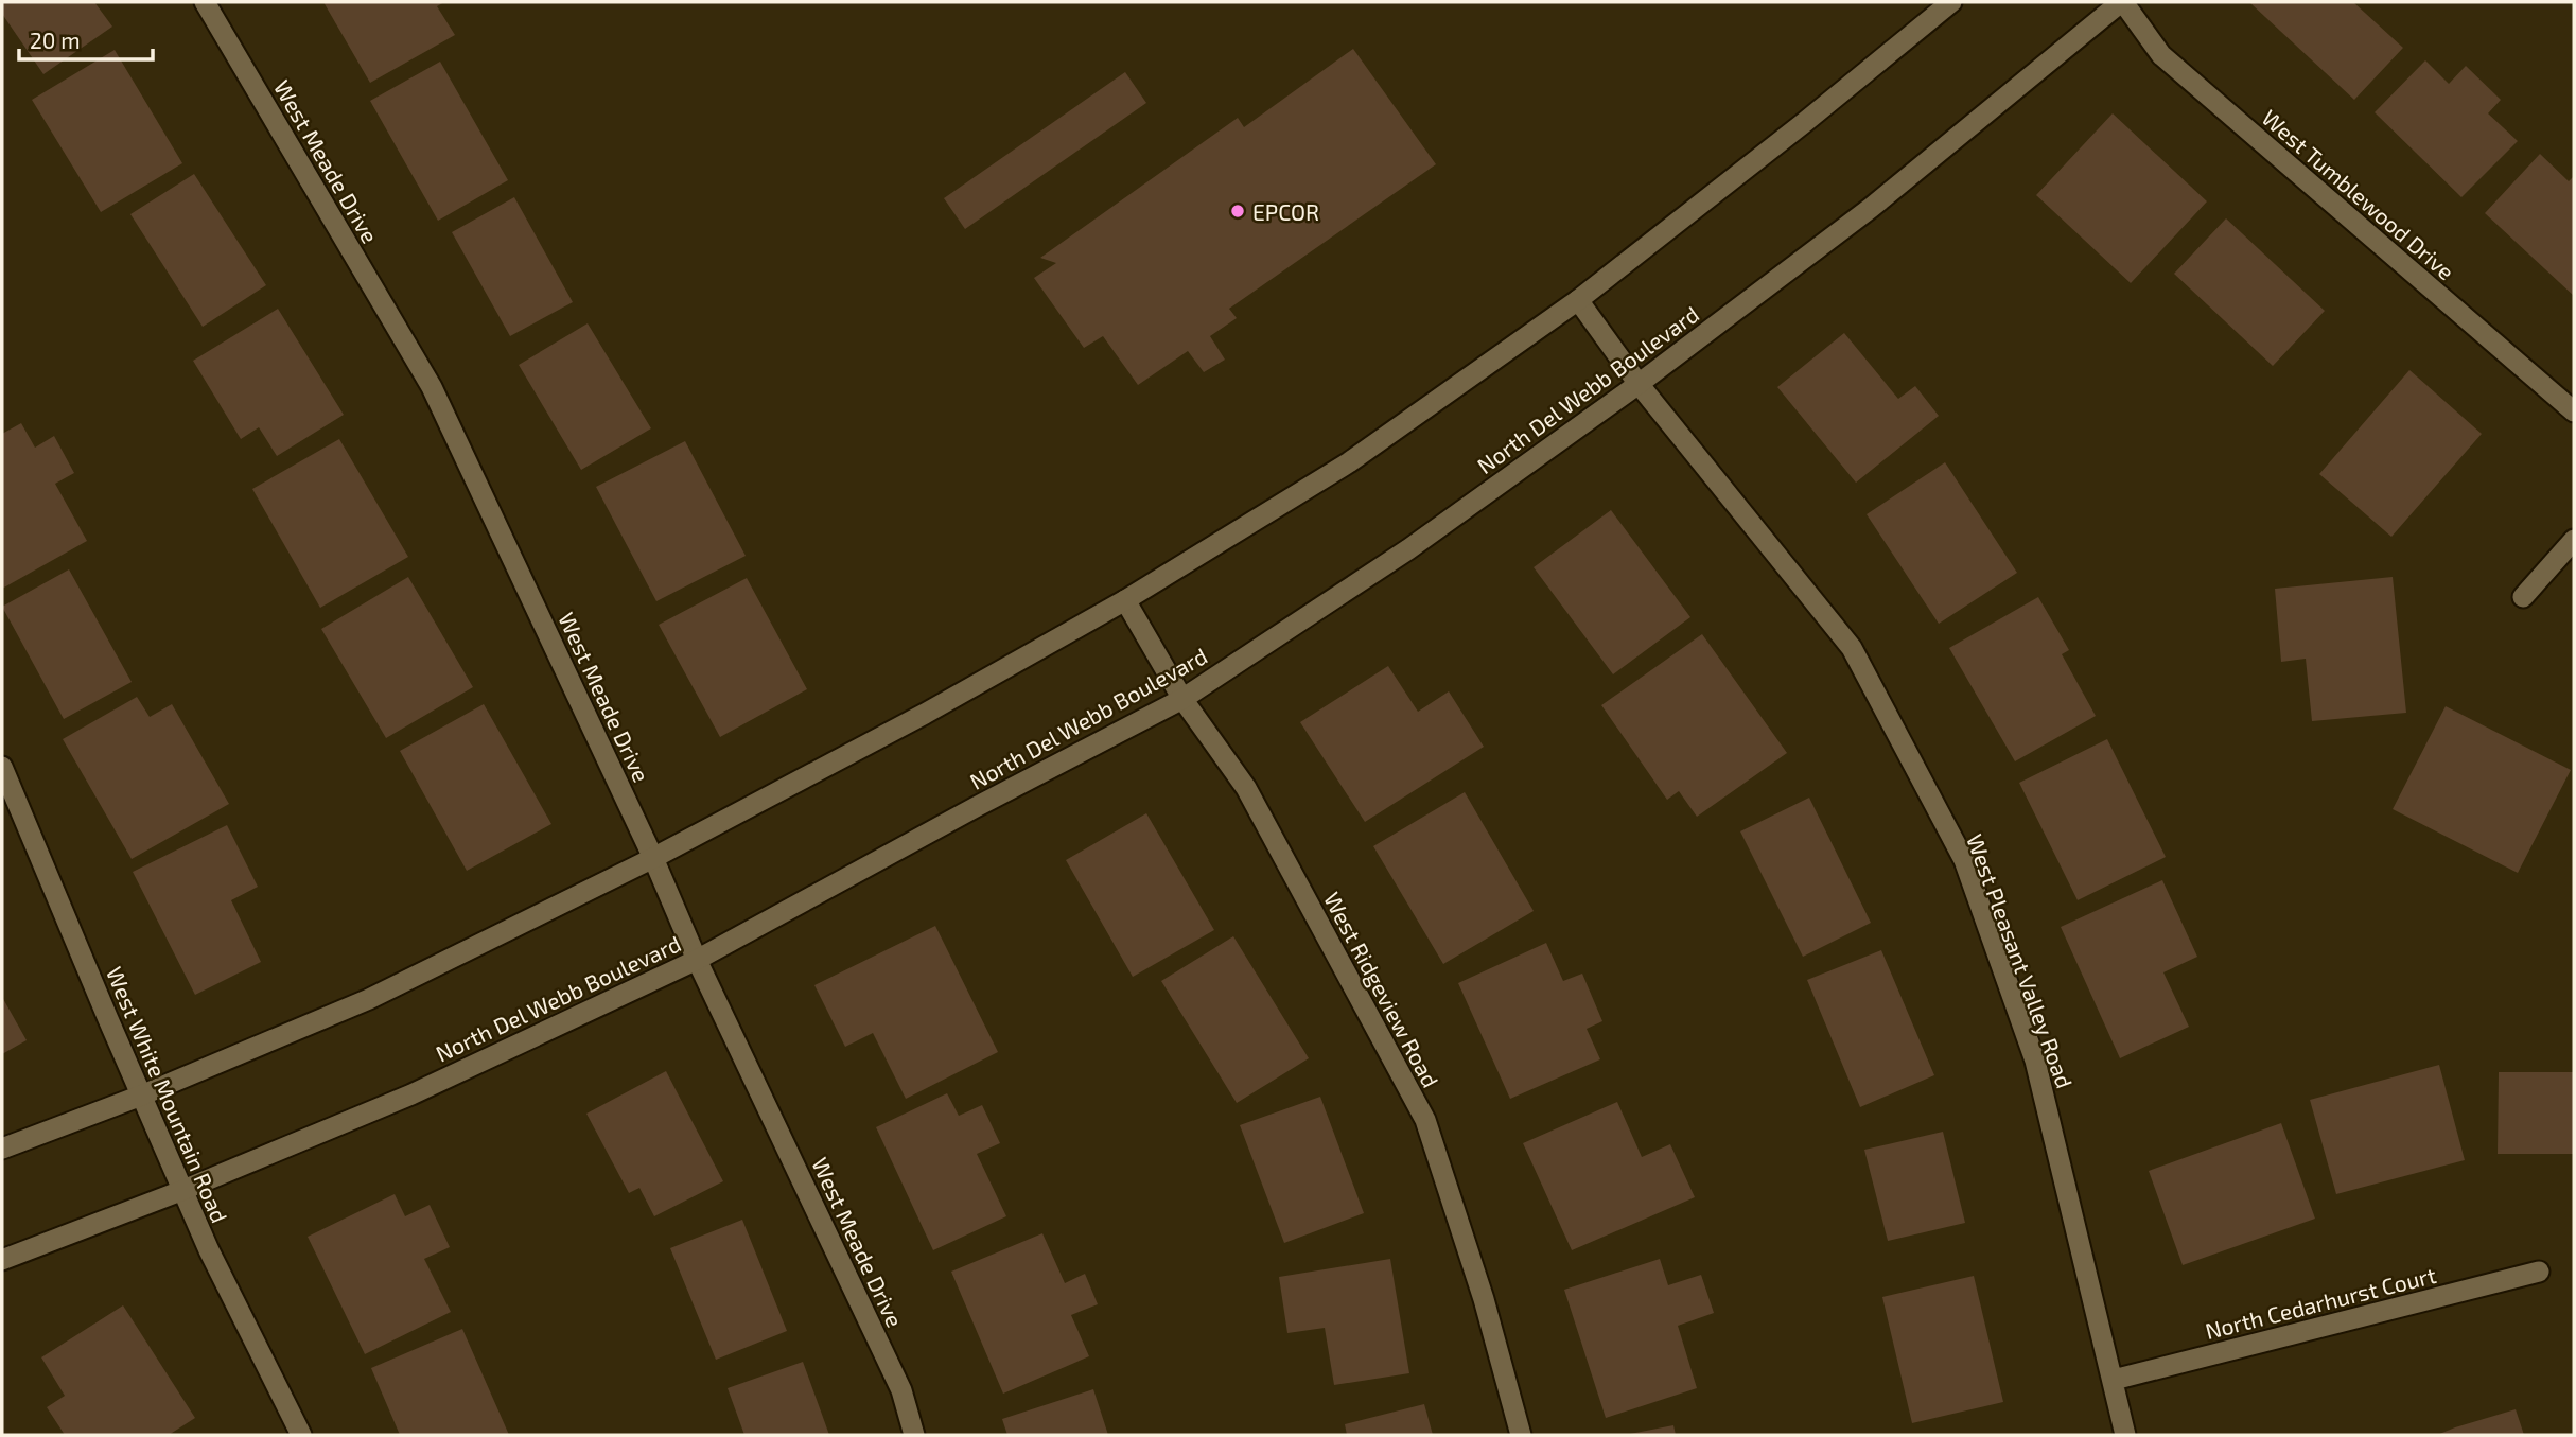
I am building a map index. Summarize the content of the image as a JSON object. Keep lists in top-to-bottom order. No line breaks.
{"streets":{"street":["West Meade Drive","West Tumblewood Drive","North Del Webb Boulevard","West Pleasant Valley Road","West Ridgeview Road","West White Mountain Road","North Cedarhurst Court"]},"crossings":[["West Meade Drive","North Del Webb Boulevard"],["West Tumblewood Drive","North Del Webb Boulevard"],["North Del Webb Boulevard","West Pleasant Valley Road"],["North Del Webb Boulevard","West Ridgeview Road"],["North Del Webb Boulevard","West White Mountain Road"],["West Pleasant Valley Road","North Cedarhurst Court"]],"places":["EPCOR"],"scale_bar":"20 m"}
